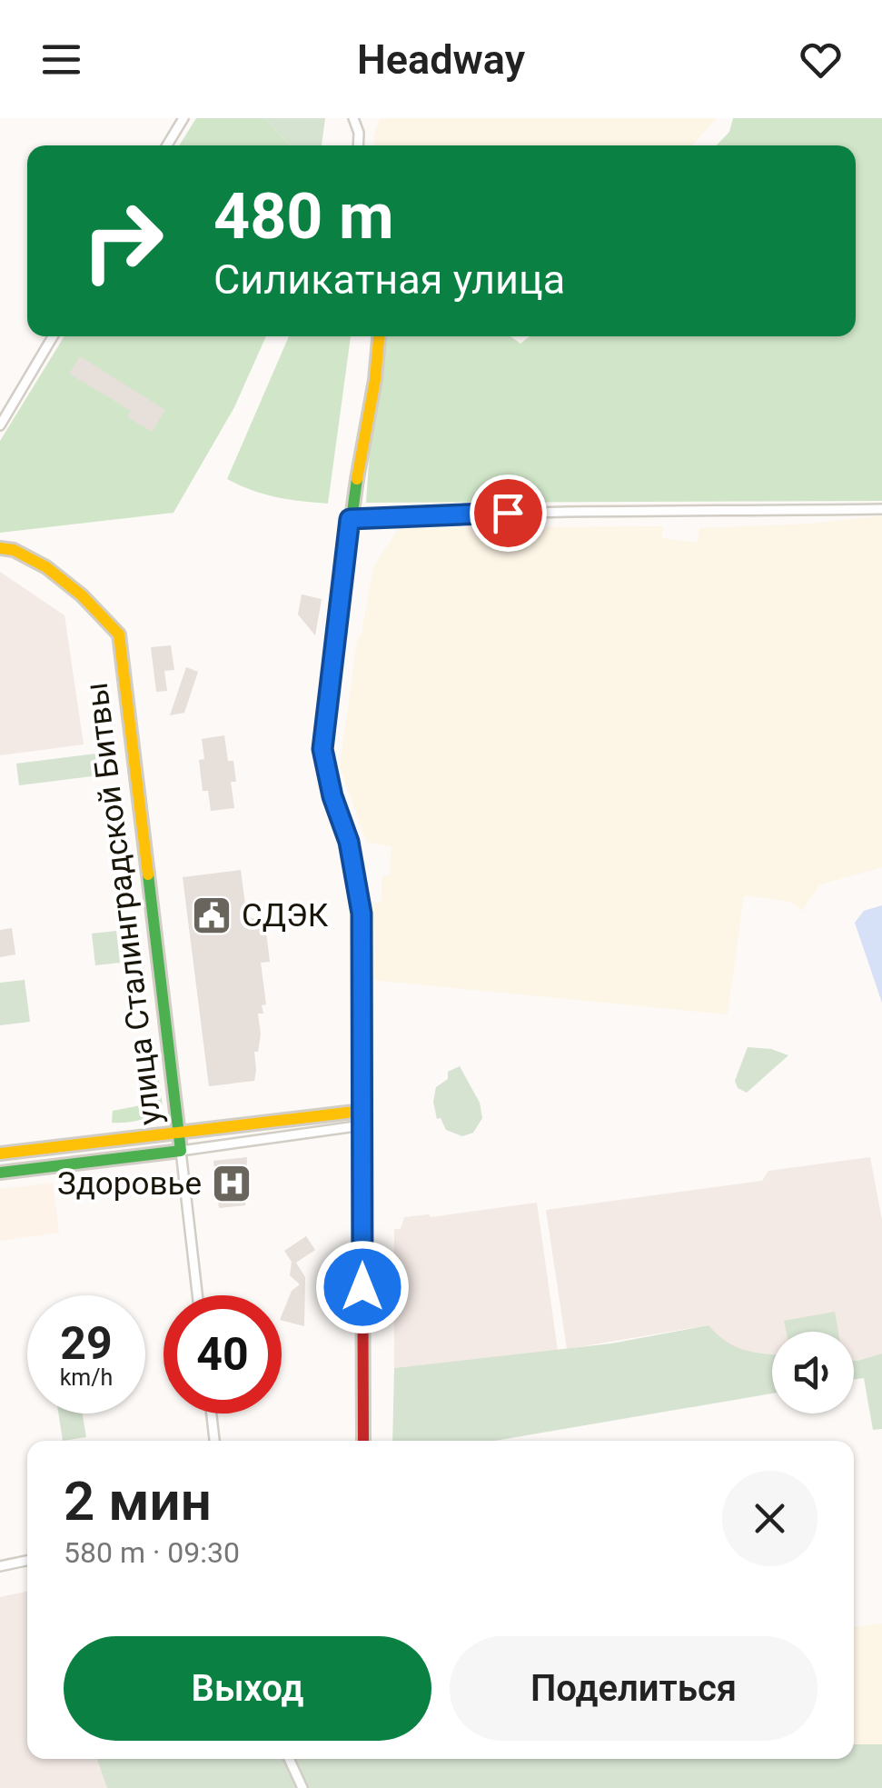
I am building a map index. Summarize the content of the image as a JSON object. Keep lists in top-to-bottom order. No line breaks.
{"streets":{"street":["улица Сталинградской Битвы"]},"places":{"public building":["СДЭК"],"hospital":["Здоровье"]},"page":{"header":"Headway","turn":["480 m","Силикатная улица"],"speed":"29 km/h","limit":"40","heading":["2 мин","580 m · 09:30"],"buttons":["Выход","Поделиться"]}}
